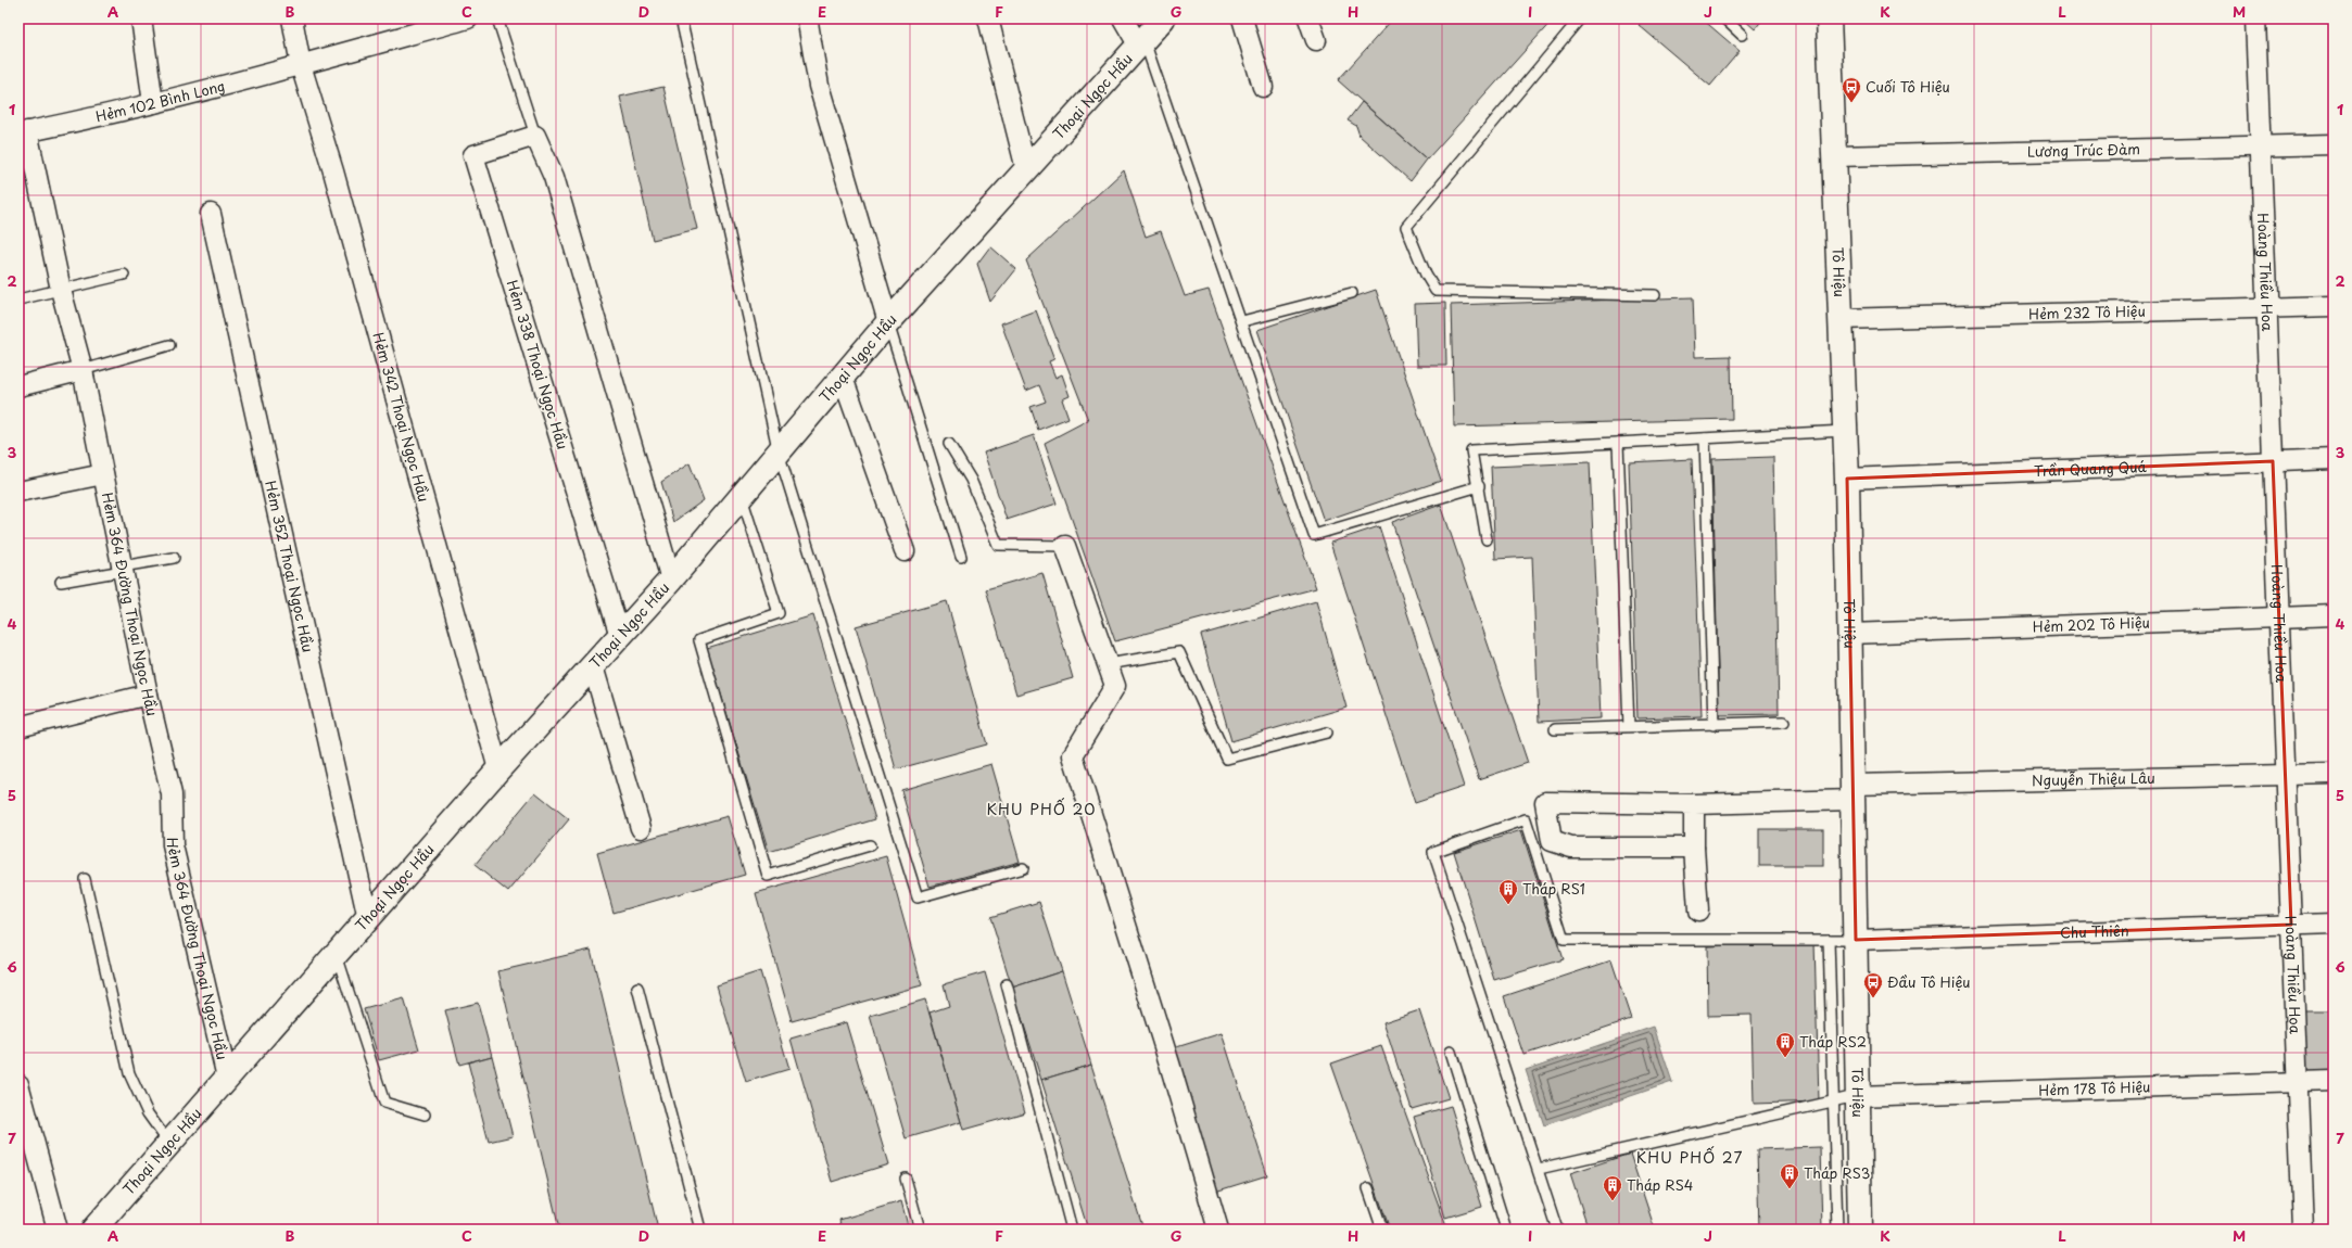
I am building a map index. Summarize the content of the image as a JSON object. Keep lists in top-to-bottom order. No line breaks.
{"streets":{"main road":["Thoại Ngọc Hầu","Tô Hiệu"],"street":["Hẻm 102 Bình Long","Lương Trúc Đàm","Hoàng Thiều Hoa","Hẻm 232 Tô Hiệu","Hẻm 338 Thoại Ngọc Hầu","Hẻm 342 Thoại Ngọc Hầu","Trần Quang Quá","Hẻm 352 Thoại Ngọc Hầu","Hẻm 364 Đường Thoại Ngọc Hầu","Hẻm 202 Tô Hiệu","Nguyễn Thiệu Lâu","Chu Thiên","Hẻm 178 Tô Hiệu"]},"crossings":[["Thoại Ngọc Hầu","Hẻm 338 Thoại Ngọc Hầu"],["Thoại Ngọc Hầu","Hẻm 342 Thoại Ngọc Hầu"],["Thoại Ngọc Hầu","Hẻm 352 Thoại Ngọc Hầu"],["Thoại Ngọc Hầu","Hẻm 364 Đường Thoại Ngọc Hầu"],["Hẻm 102 Bình Long","Hẻm 342 Thoại Ngọc Hầu"],["Hẻm 102 Bình Long","Hẻm 364 Đường Thoại Ngọc Hầu"],["Lương Trúc Đàm","Tô Hiệu"],["Lương Trúc Đàm","Hoàng Thiều Hoa"],["Tô Hiệu","Hẻm 232 Tô Hiệu"],["Tô Hiệu","Trần Quang Quá"],["Tô Hiệu","Hẻm 202 Tô Hiệu"],["Tô Hiệu","Nguyễn Thiệu Lâu"],["Tô Hiệu","Chu Thiên"],["Tô Hiệu","Hẻm 178 Tô Hiệu"],["Hoàng Thiều Hoa","Hẻm 232 Tô Hiệu"],["Hoàng Thiều Hoa","Trần Quang Quá"],["Hoàng Thiều Hoa","Hẻm 202 Tô Hiệu"],["Hoàng Thiều Hoa","Nguyễn Thiệu Lâu"],["Hoàng Thiều Hoa","Chu Thiên"],["Hoàng Thiều Hoa","Hẻm 178 Tô Hiệu"]],"districts":["KHU PHỐ 20","KHU PHỐ 27"],"places":{"bus stop":["Cuối Tô Hiệu","Đầu Tô Hiệu"],"building":["Tháp RS1","Tháp RS2","Tháp RS3","Tháp RS4"]},"grid":{"columns":["A","B","C","D","E","F","G","H","I","J","K","L","M"],"rows":["1","2","3","4","5","6","7"]}}
